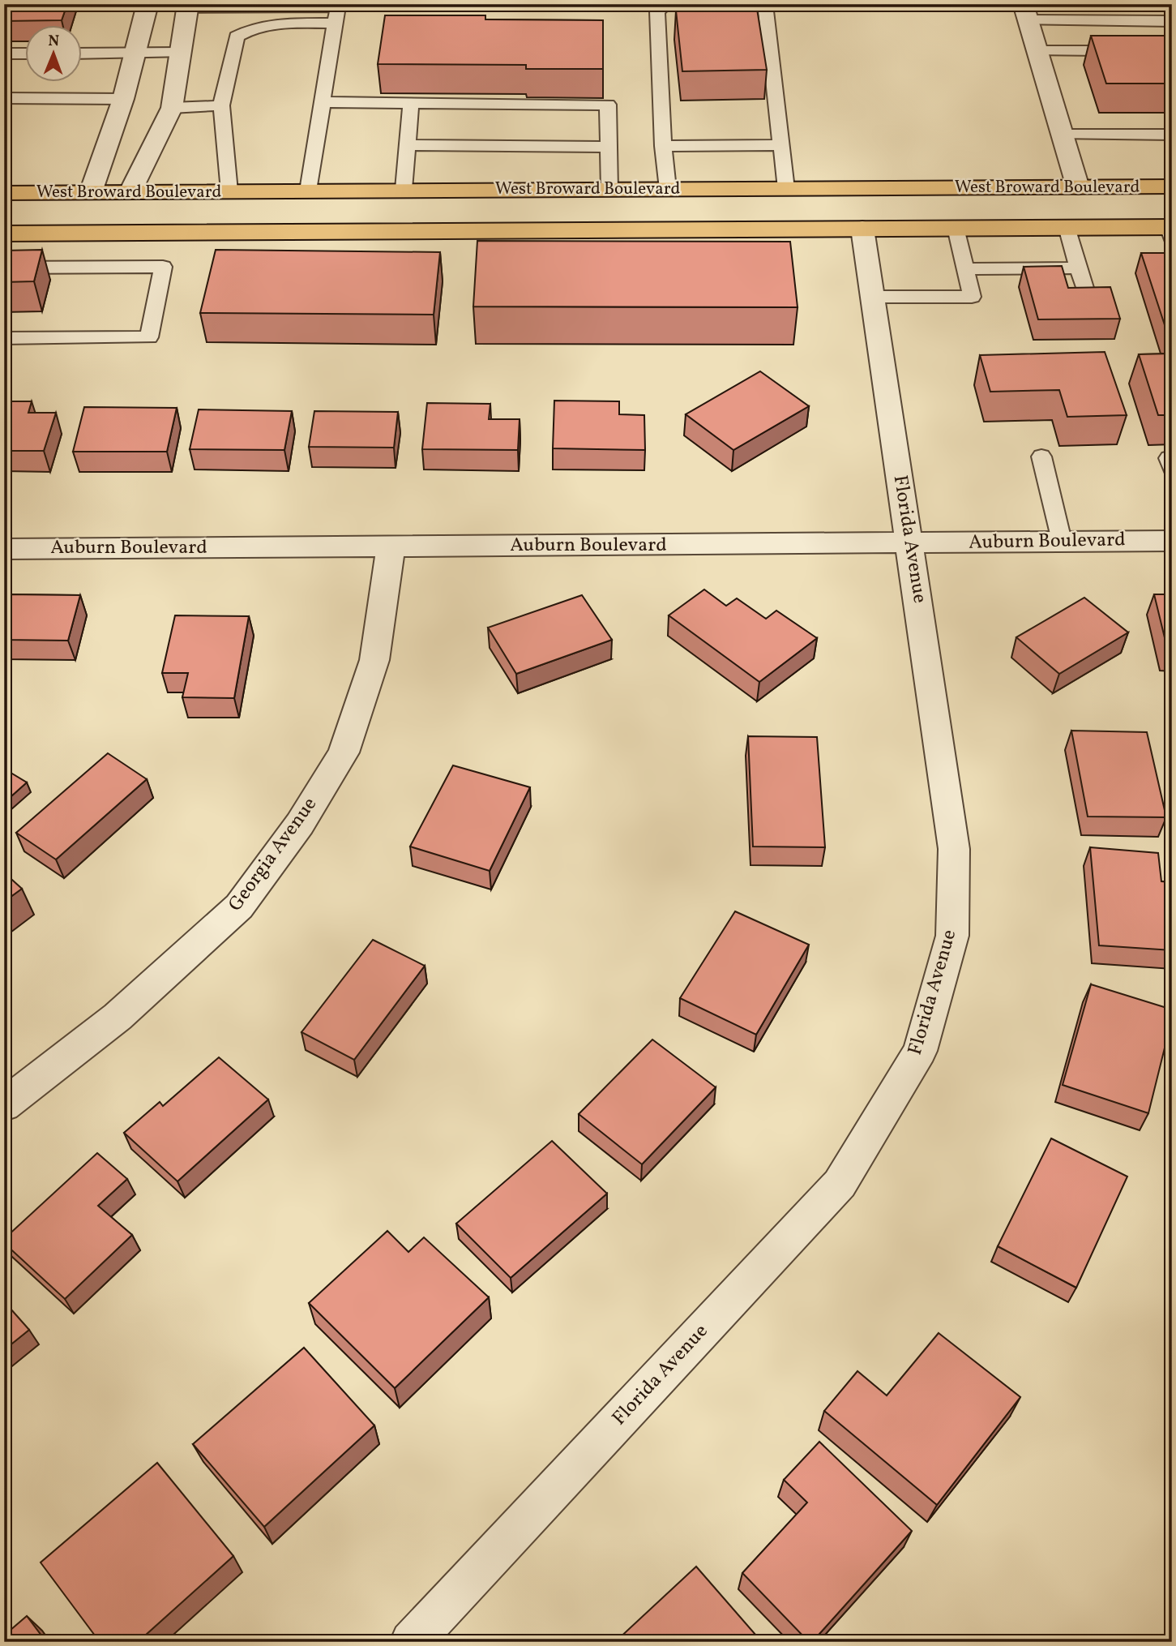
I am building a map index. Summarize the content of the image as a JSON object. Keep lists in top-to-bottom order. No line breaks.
{"streets":{"main road":["West Broward Boulevard"],"street":["Florida Avenue","Auburn Boulevard","Georgia Avenue"]},"crossings":[["West Broward Boulevard","Florida Avenue"],["Florida Avenue","Auburn Boulevard"],["Auburn Boulevard","Georgia Avenue"]],"north":"top"}
